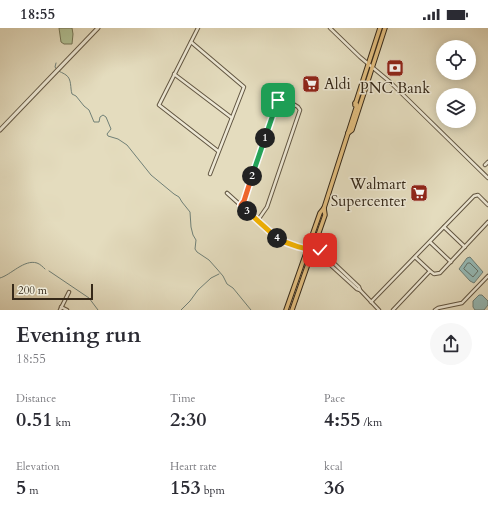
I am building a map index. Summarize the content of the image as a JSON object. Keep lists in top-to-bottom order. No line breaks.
{"places":{"bank":["PNC Bank"],"supermarket":["Aldi","Walmart Supercenter"]},"scale_bar":"200 m","page":{"status":"18:55","pins":["1","2","3","4"],"scale":"200 m","heading":["Evening run","18:55"],"stats":[["Distance","0.51 km"],["Time","2:30"],["Pace","4:55 /km"],["Elevation","5 m"],["Heart rate","153 bpm"],["kcal","36"]]}}
